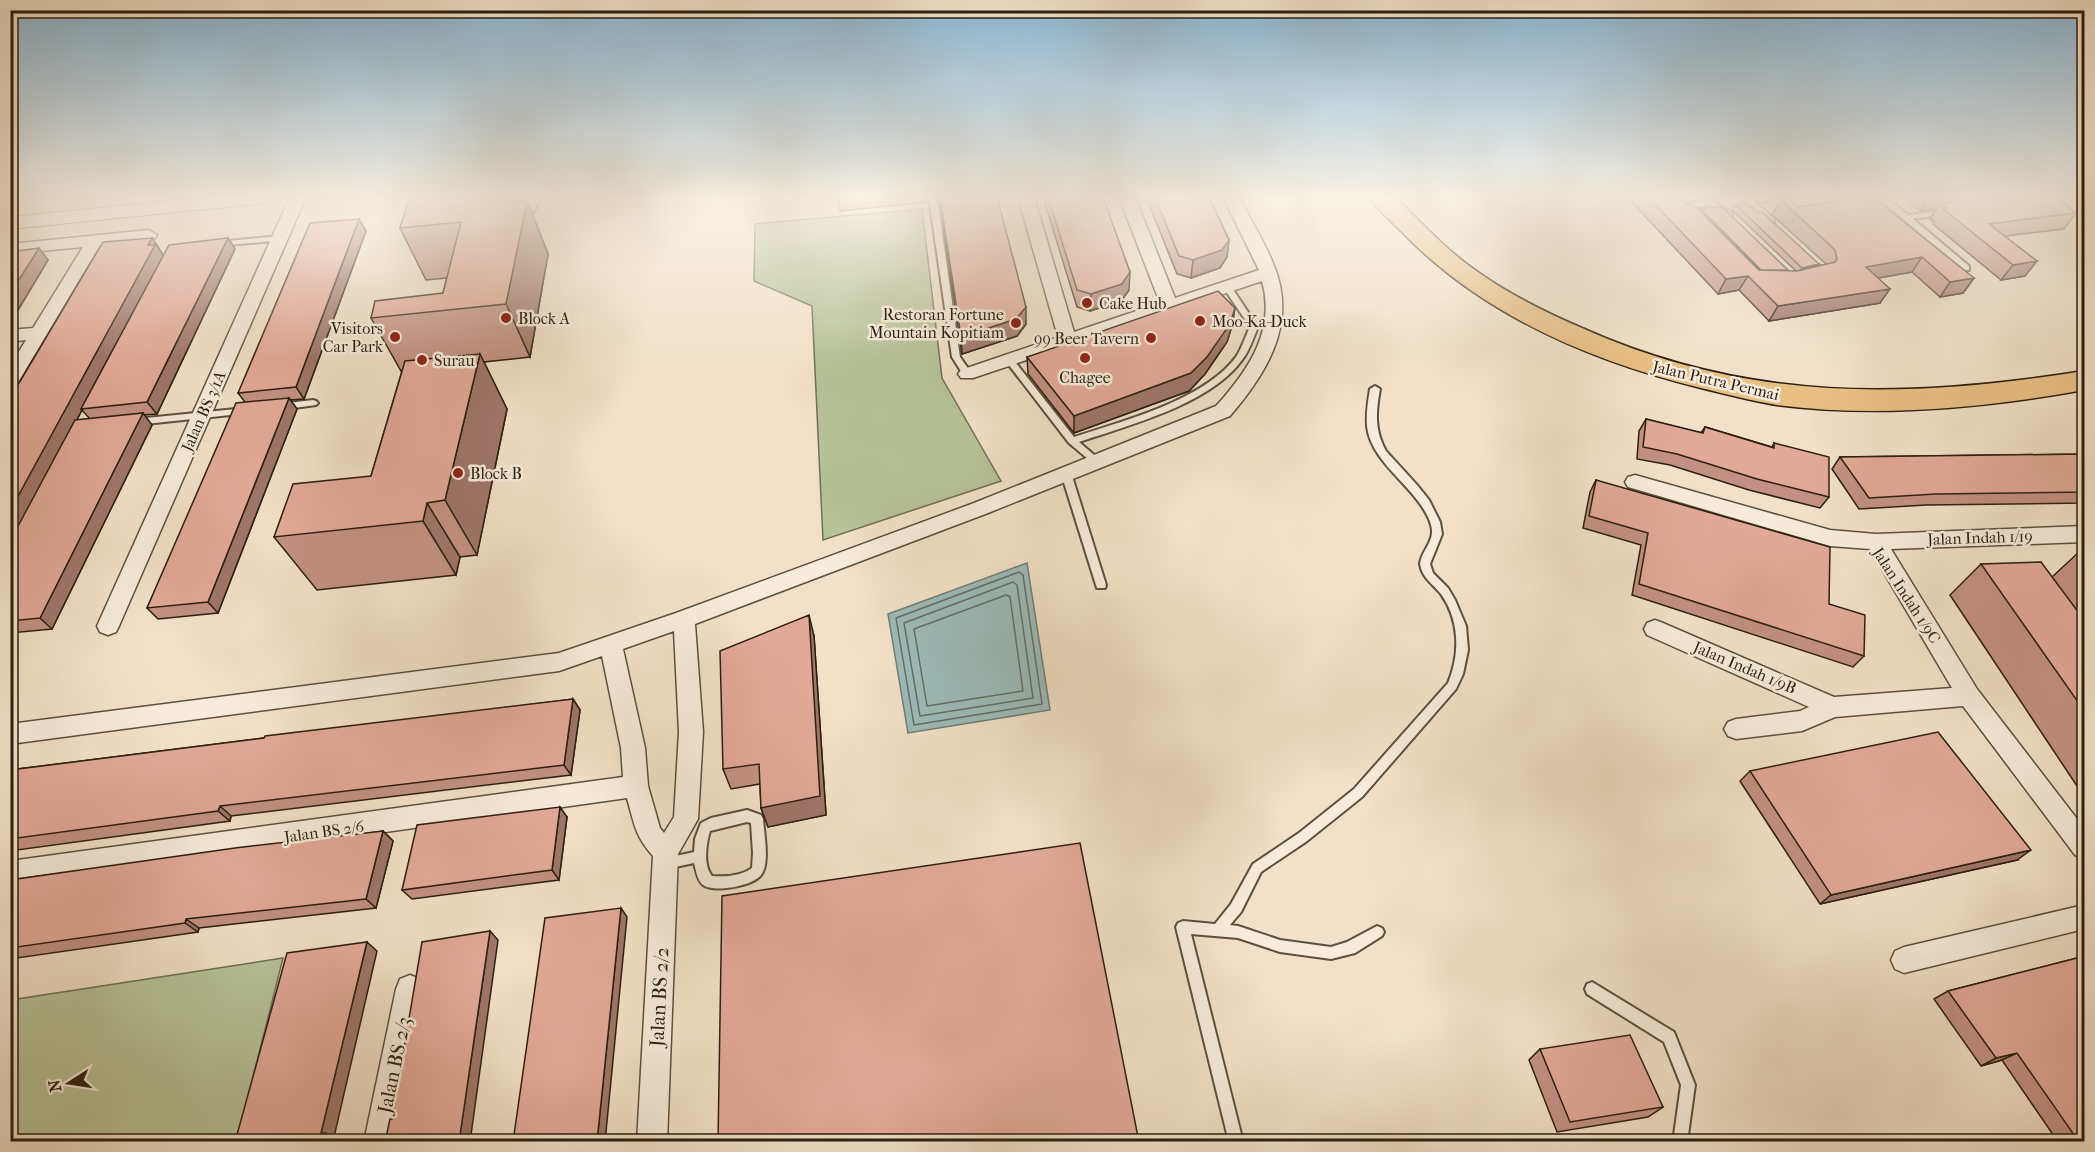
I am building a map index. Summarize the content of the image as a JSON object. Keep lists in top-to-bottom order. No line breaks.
{"streets":{"main road":["Jalan Putra Permai"],"street":["Jalan BS 3/1A","Jalan Indah 1/19","Jalan Indah 1/9C","Jalan Indah 1/9B","Jalan BS 2/6","Jalan BS 2/2","Jalan BS 2/3"]},"crossings":[["Jalan Indah 1/19","Jalan Indah 1/9C"],["Jalan Indah 1/9C","Jalan Indah 1/9B"]],"places":["Cake Hub","Block A","Moo-Ka-Duck","Restoran Fortune Mountain Kopitiam","Visitors Car Park","99 Beer Tavern","Chagee","Surau","Block B"],"north":"left"}
